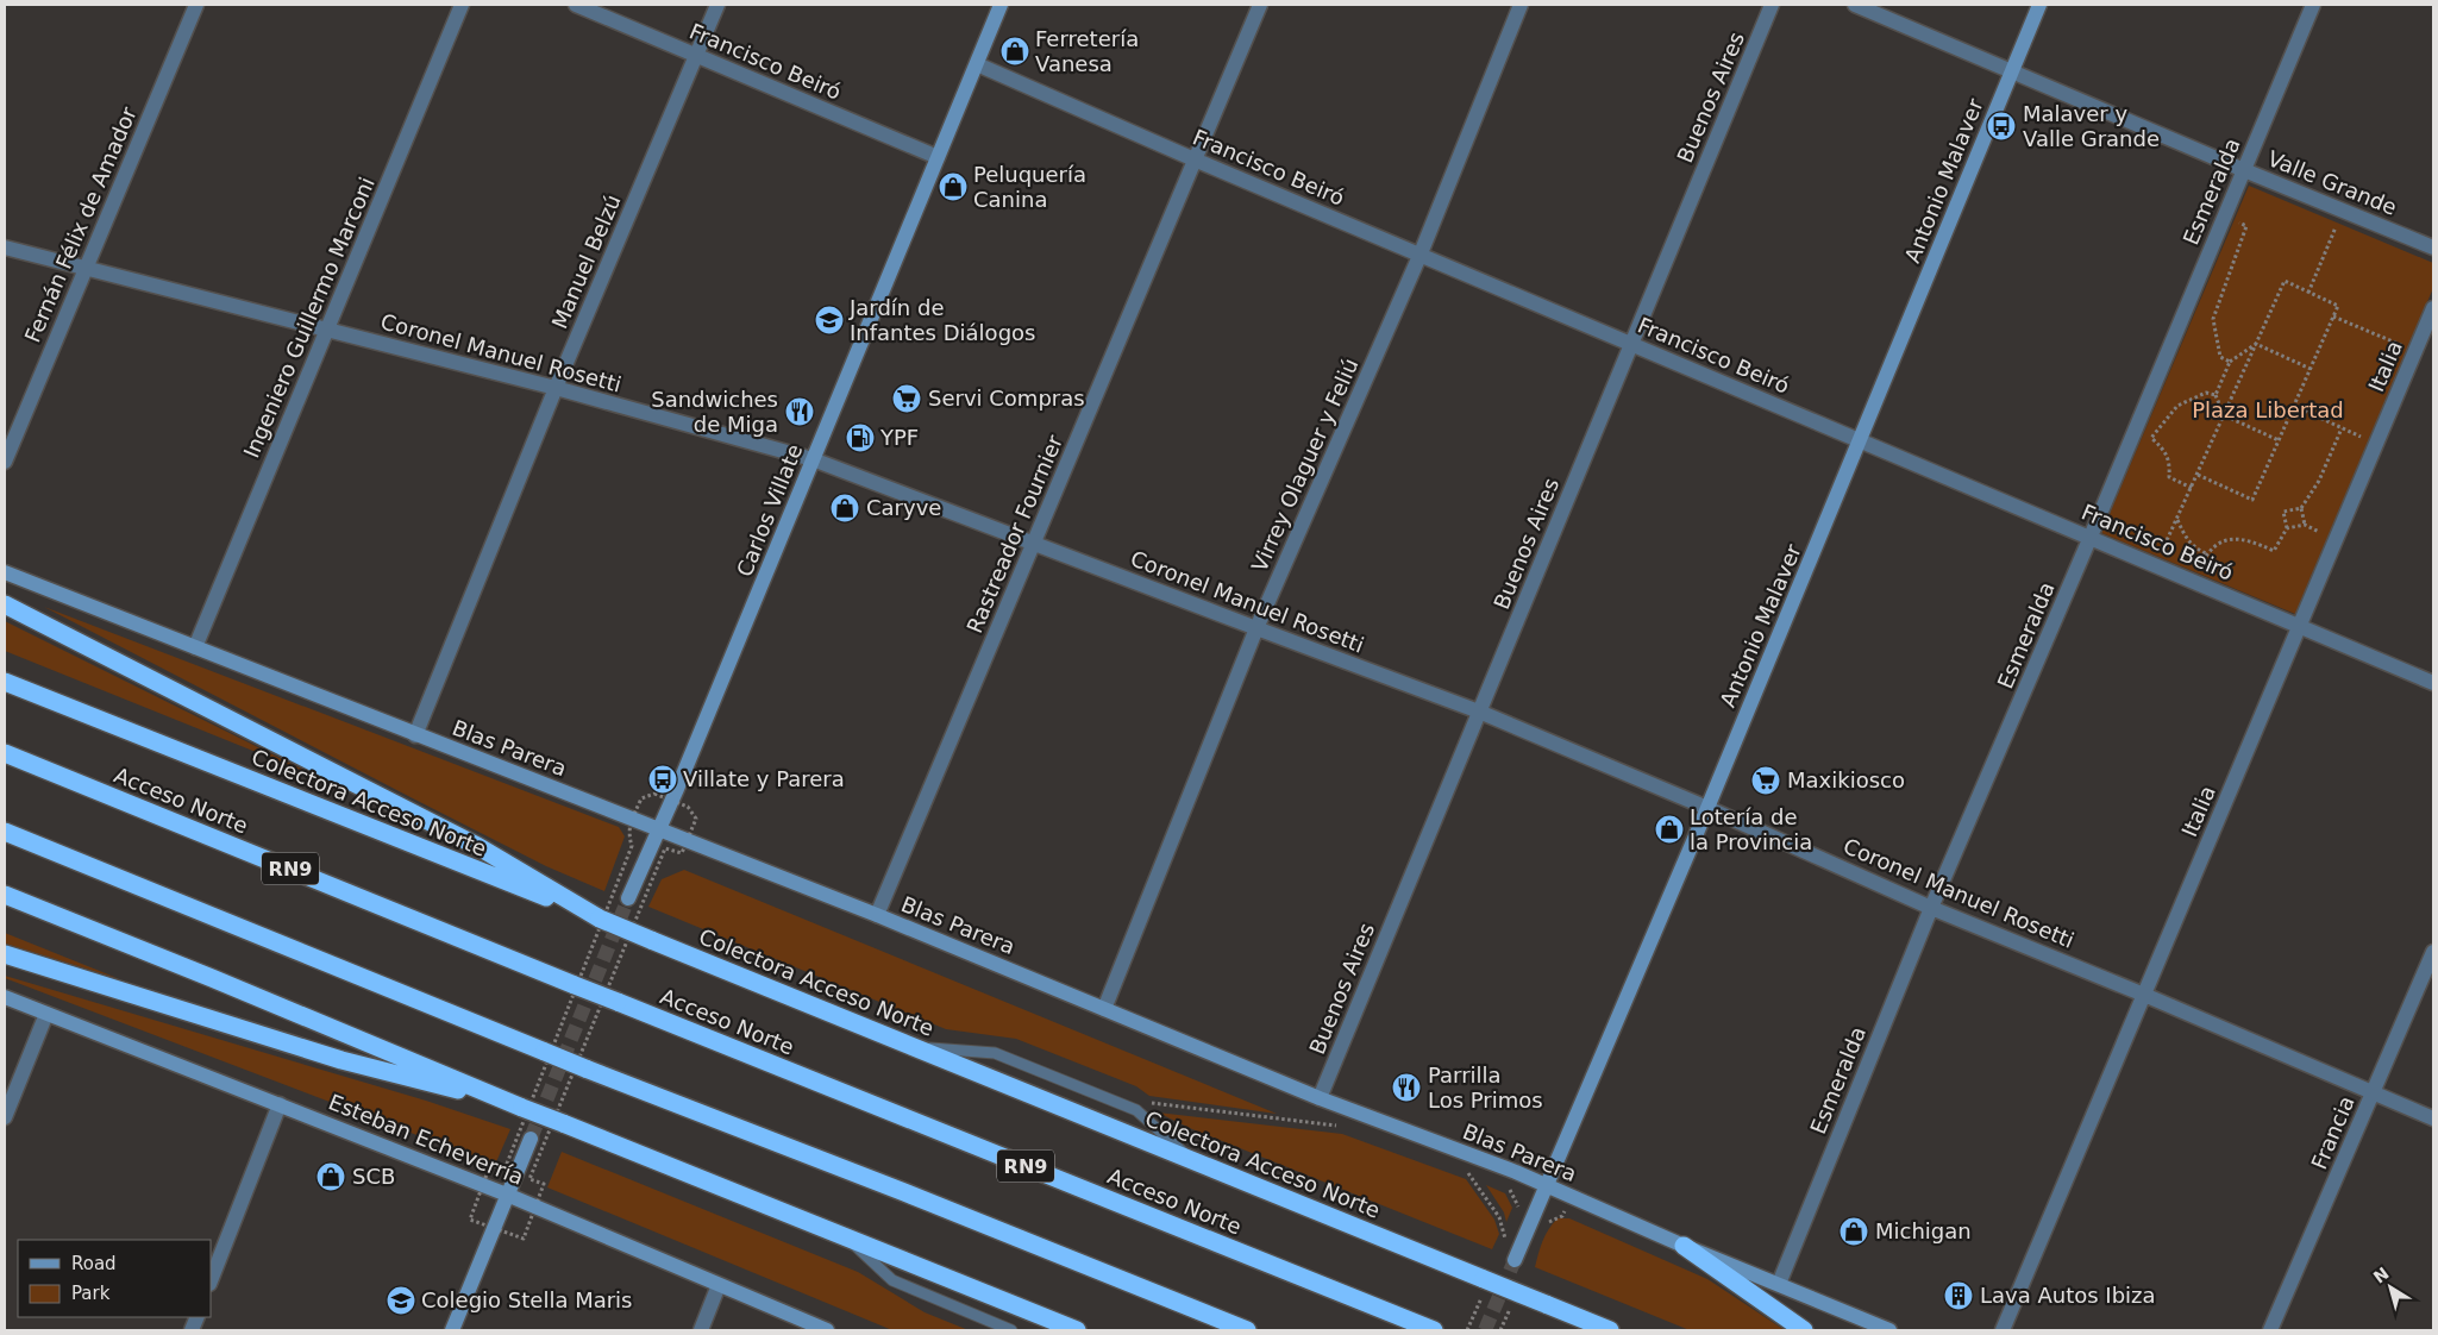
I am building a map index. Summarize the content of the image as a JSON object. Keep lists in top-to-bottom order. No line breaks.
{"streets":{"highway":["Acceso Norte","Colectora Acceso Norte","RN9"],"street":["Francisco Beiró","Buenos Aires","Antonio Malaver","Valle Grande","Esmeralda","Fernán Félix de Amador","Manuel Belzú","Ingeniero Guillermo Marconi","Coronel Manuel Rosetti","Italia","Virrey Olaguer y Feliú","Carlos Villate","Rastreador Fournier","Blas Parera","Francia","Esteban Echeverría"]},"crossings":[["Francisco Beiró","Buenos Aires"],["Francisco Beiró","Antonio Malaver"],["Francisco Beiró","Esmeralda"],["Francisco Beiró","Manuel Belzú"],["Francisco Beiró","Italia"],["Francisco Beiró","Virrey Olaguer y Feliú"],["Francisco Beiró","Carlos Villate"],["Francisco Beiró","Rastreador Fournier"],["Buenos Aires","Coronel Manuel Rosetti"],["Buenos Aires","Blas Parera"],["Antonio Malaver","Valle Grande"],["Antonio Malaver","Coronel Manuel Rosetti"],["Antonio Malaver","Blas Parera"],["Valle Grande","Esmeralda"],["Esmeralda","Coronel Manuel Rosetti"],["Esmeralda","Blas Parera"],["Fernán Félix de Amador","Coronel Manuel Rosetti"],["Manuel Belzú","Coronel Manuel Rosetti"],["Manuel Belzú","Blas Parera"],["Ingeniero Guillermo Marconi","Coronel Manuel Rosetti"],["Ingeniero Guillermo Marconi","Blas Parera"],["Coronel Manuel Rosetti","Italia"],["Coronel Manuel Rosetti","Virrey Olaguer y Feliú"],["Coronel Manuel Rosetti","Carlos Villate"],["Coronel Manuel Rosetti","Rastreador Fournier"],["Coronel Manuel Rosetti","Francia"],["Virrey Olaguer y Feliú","Blas Parera"],["Carlos Villate","Blas Parera"],["Rastreador Fournier","Blas Parera"]],"parks":["Plaza Libertad"],"places":{"shop":["Ferretería Vanesa","Peluquería Canina","Caryve","Lotería de la Provincia","SCB","Michigan"],"bus stop":["Malaver y Valle Grande","Villate y Parera"],"school or university":["Jardín de Infantes Diálogos","Colegio Stella Maris"],"supermarket":["Servi Compras","Maxikiosco"],"restaurant":["Sandwiches de Miga","Parrilla Los Primos"],"fuel station":["YPF"],"building":["Lava Autos Ibiza"]},"legend":["Road","Park"],"north":"top left"}
